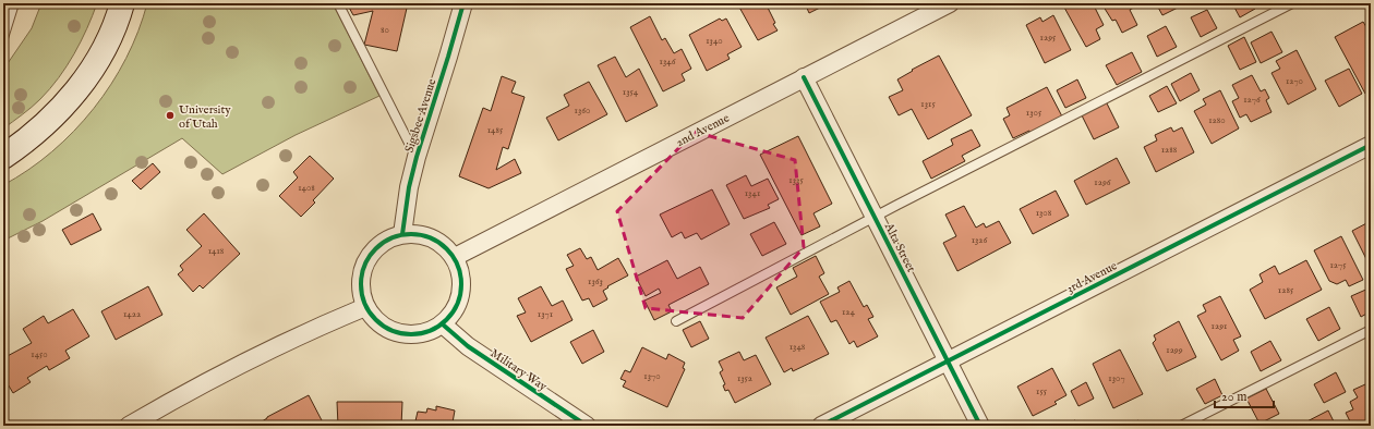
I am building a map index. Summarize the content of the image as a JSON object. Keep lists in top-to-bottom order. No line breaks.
{"streets":{"street":["Sigsbee Avenue","2nd Avenue","Alta Street","3rd Avenue","Military Way"]},"crossings":[["Sigsbee Avenue","2nd Avenue"],["Sigsbee Avenue","Military Way"],["2nd Avenue","Alta Street"],["2nd Avenue","Military Way"],["Alta Street","3rd Avenue"]],"places":["University of Utah"],"house_numbers":["80","1295","1340","1346","1270","1354","1276","1315","1360","1305","1280","1485","1288","1335","1296","1408","1341","1308","1326","1418","1275","1363","1285","124","1422","1371","1291","1348","1299","1450","1370","1352","1307","155"],"scale_bar":"20 m"}
